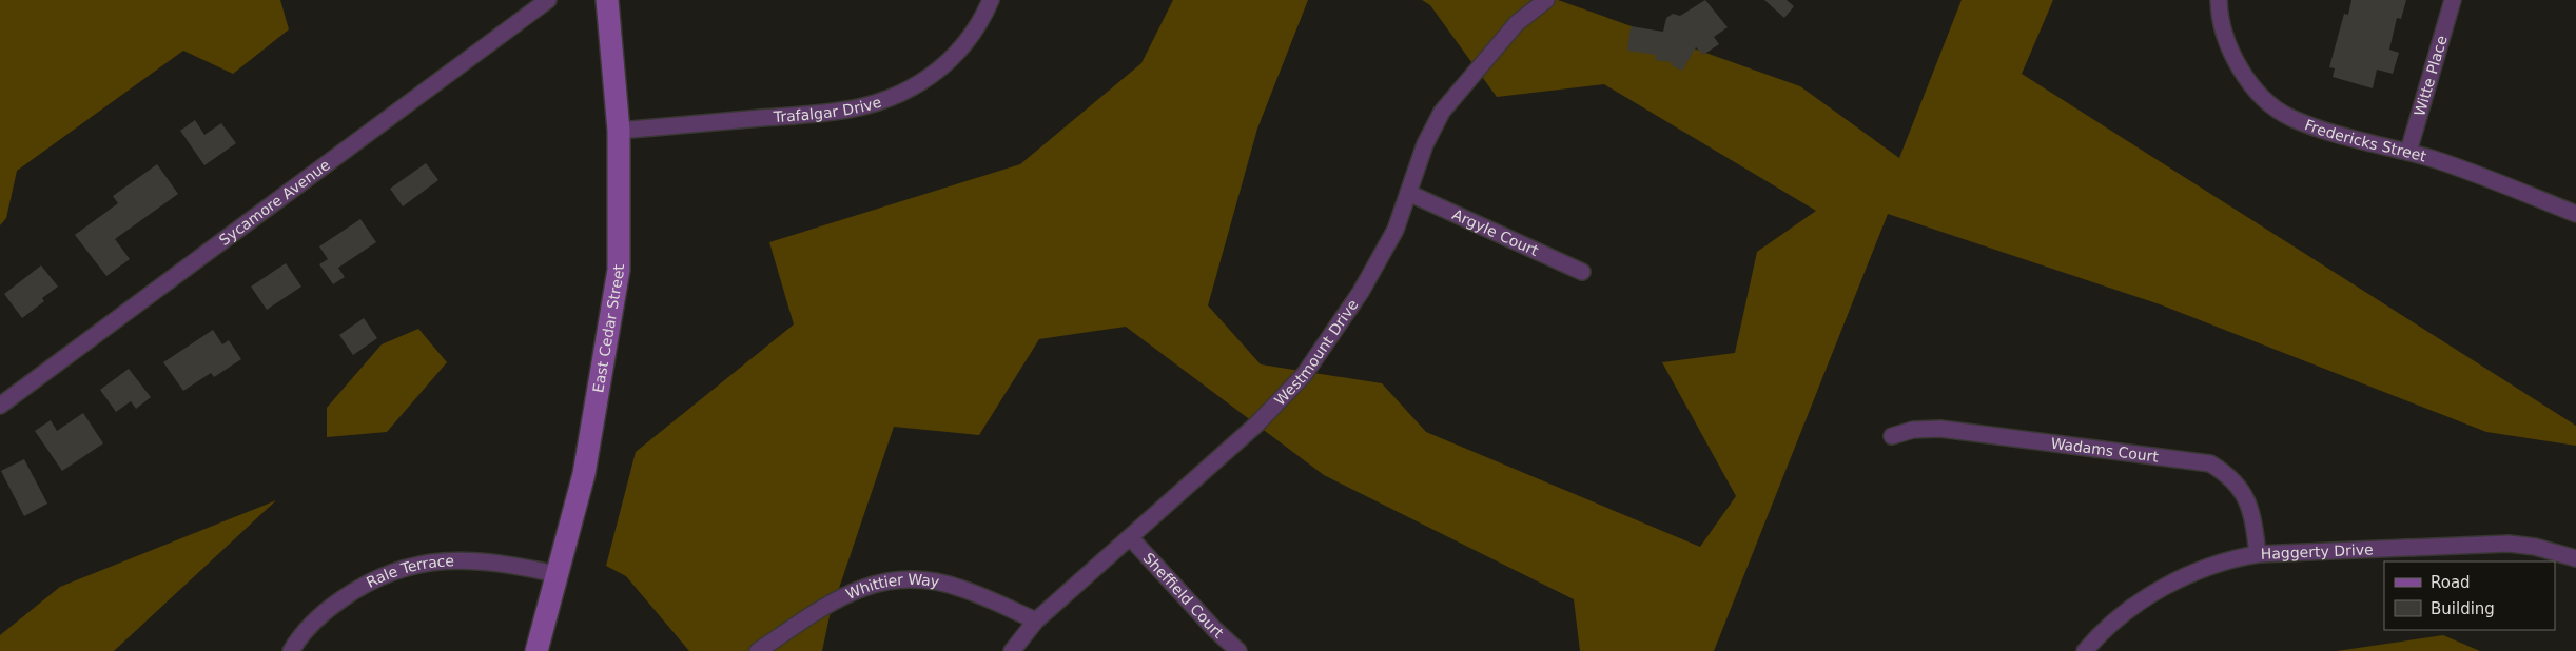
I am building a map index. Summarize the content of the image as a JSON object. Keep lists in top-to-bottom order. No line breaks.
{"streets":{"main road":["East Cedar Street"],"street":["Witte Place","Trafalgar Drive","Fredericks Street","Sycamore Avenue","Argyle Court","Westmount Drive","Wadams Court","Haggerty Drive","Rale Terrace","Whittier Way","Sheffield Court"]},"crossings":[["Witte Place","Fredericks Street"],["Trafalgar Drive","East Cedar Street"],["Argyle Court","Westmount Drive"],["East Cedar Street","Rale Terrace"],["Westmount Drive","Whittier Way"],["Westmount Drive","Sheffield Court"],["Wadams Court","Haggerty Drive"]],"legend":["Road","Building"]}
